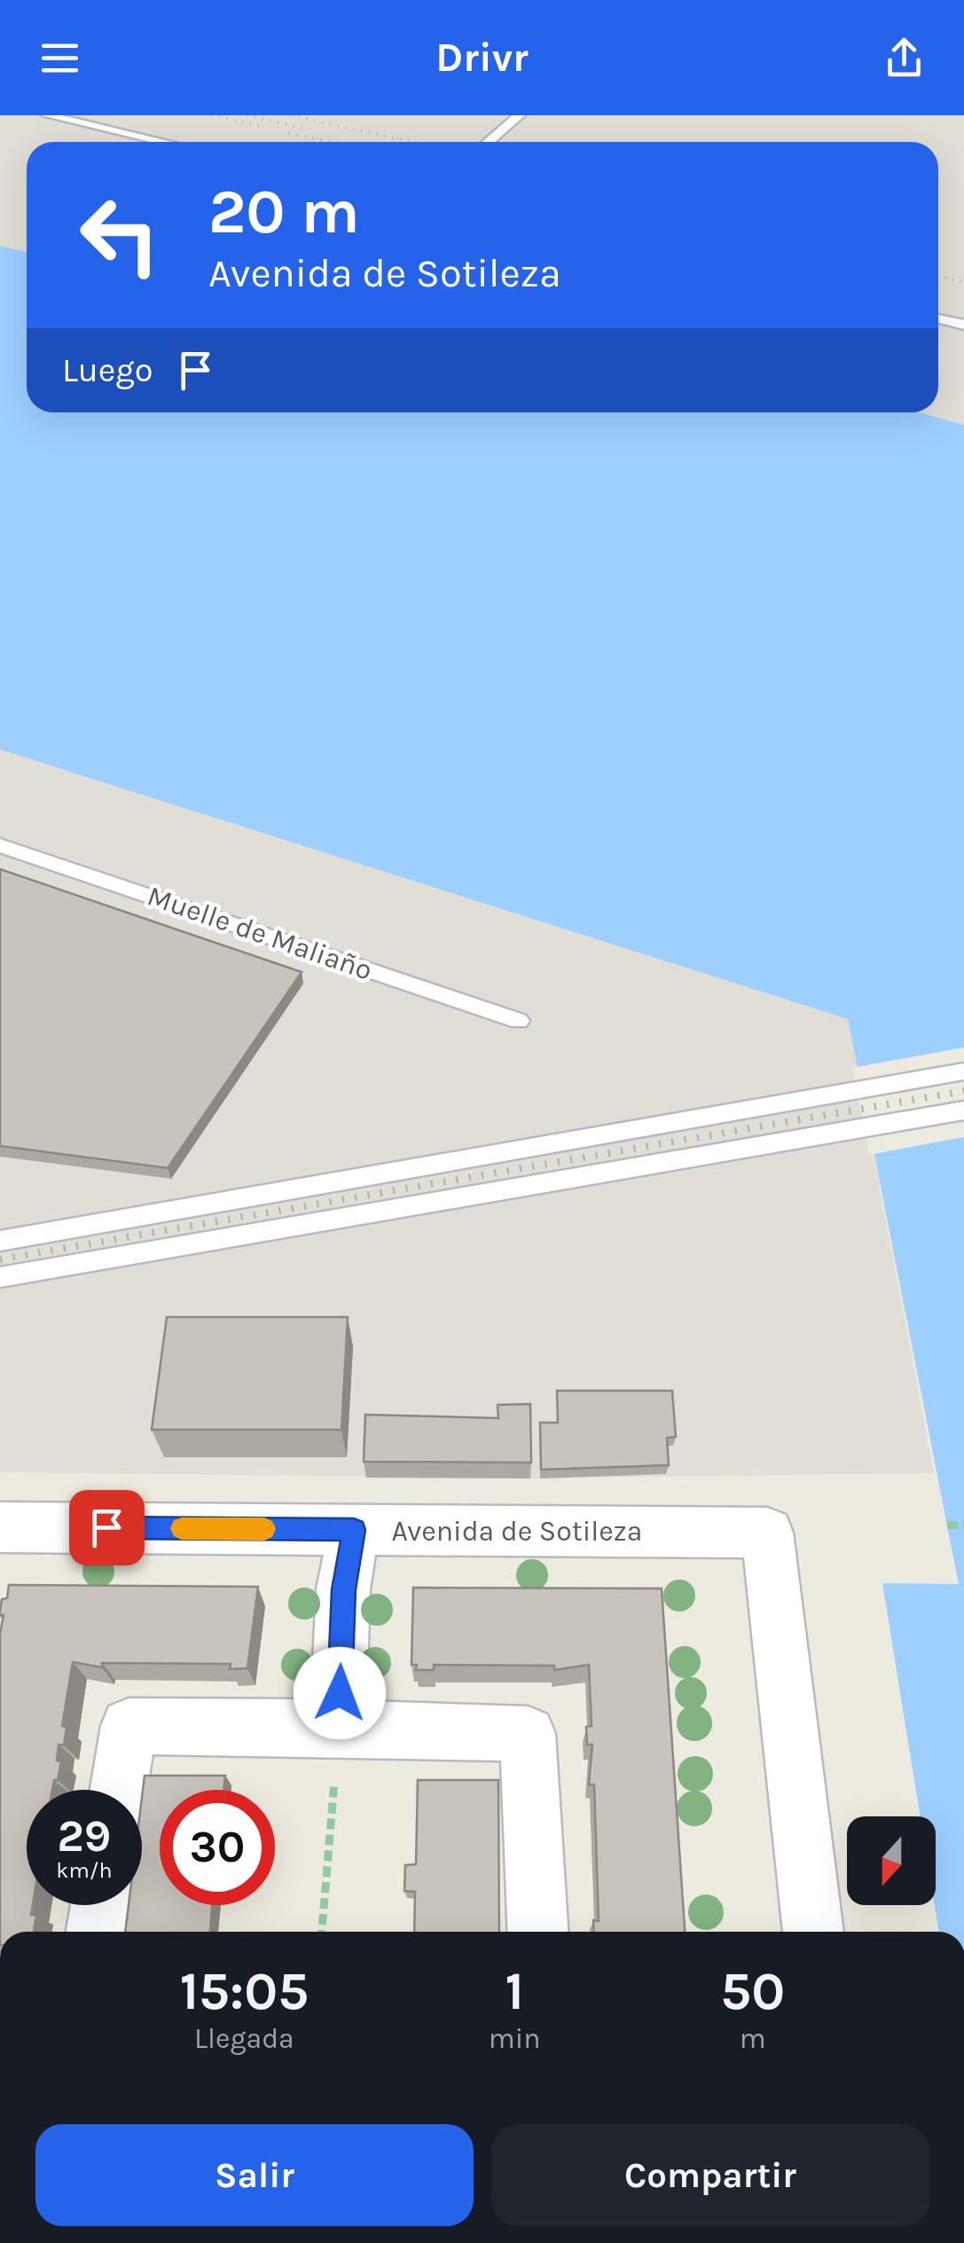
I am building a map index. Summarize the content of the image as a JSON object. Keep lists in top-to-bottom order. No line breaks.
{"streets":{"street":["Avenida de Sotileza"],"lane":["Muelle de Maliaño"]},"north":"bottom","page":{"header":"Drivr","turn":["20 m","Avenida de Sotileza"],"then":"Luego","speed":"29 km/h","limit":"30","eta":["15:05","Llegada","1","min","50","m"],"buttons":["Salir","Compartir"]}}
